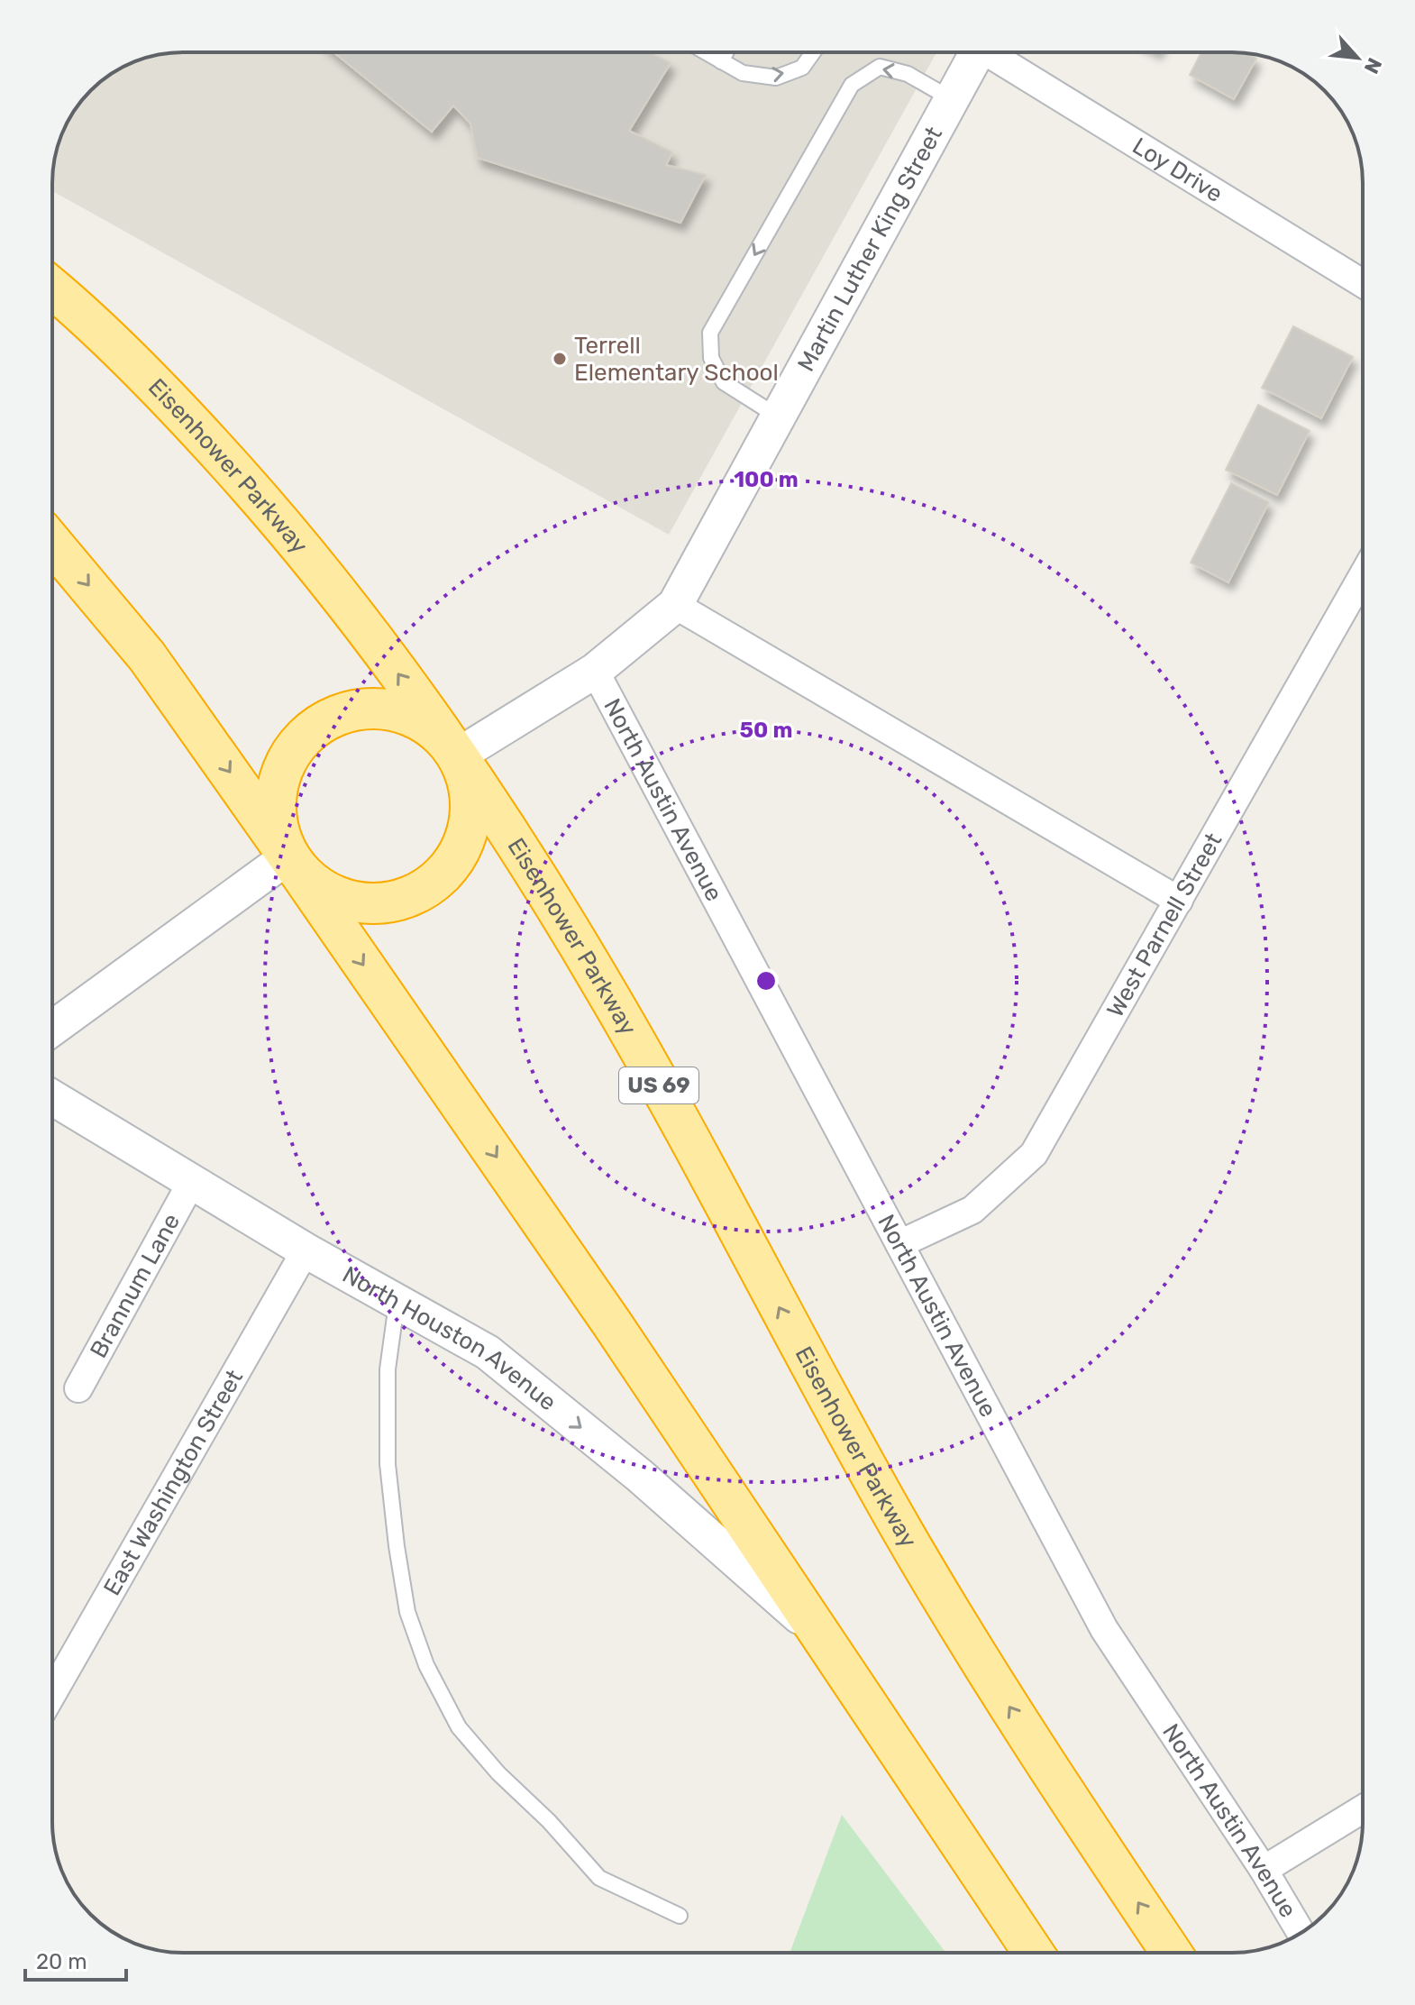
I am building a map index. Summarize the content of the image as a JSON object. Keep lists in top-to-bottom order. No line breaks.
{"streets":{"highway":["Eisenhower Parkway","US 69"],"street":["Loy Drive","Martin Luther King Street","North Austin Avenue","West Parnell Street","Brannum Lane","North Houston Avenue","East Washington Street"]},"crossings":[["Martin Luther King Street","Eisenhower Parkway"],["Martin Luther King Street","North Austin Avenue"],["North Austin Avenue","West Parnell Street"],["Brannum Lane","North Houston Avenue"],["North Houston Avenue","East Washington Street"]],"one_way":["North Houston Avenue"],"places":["Terrell Elementary School"],"scale_bar":"20 m","north":"bottom right","rings":["100 m","50 m"]}
